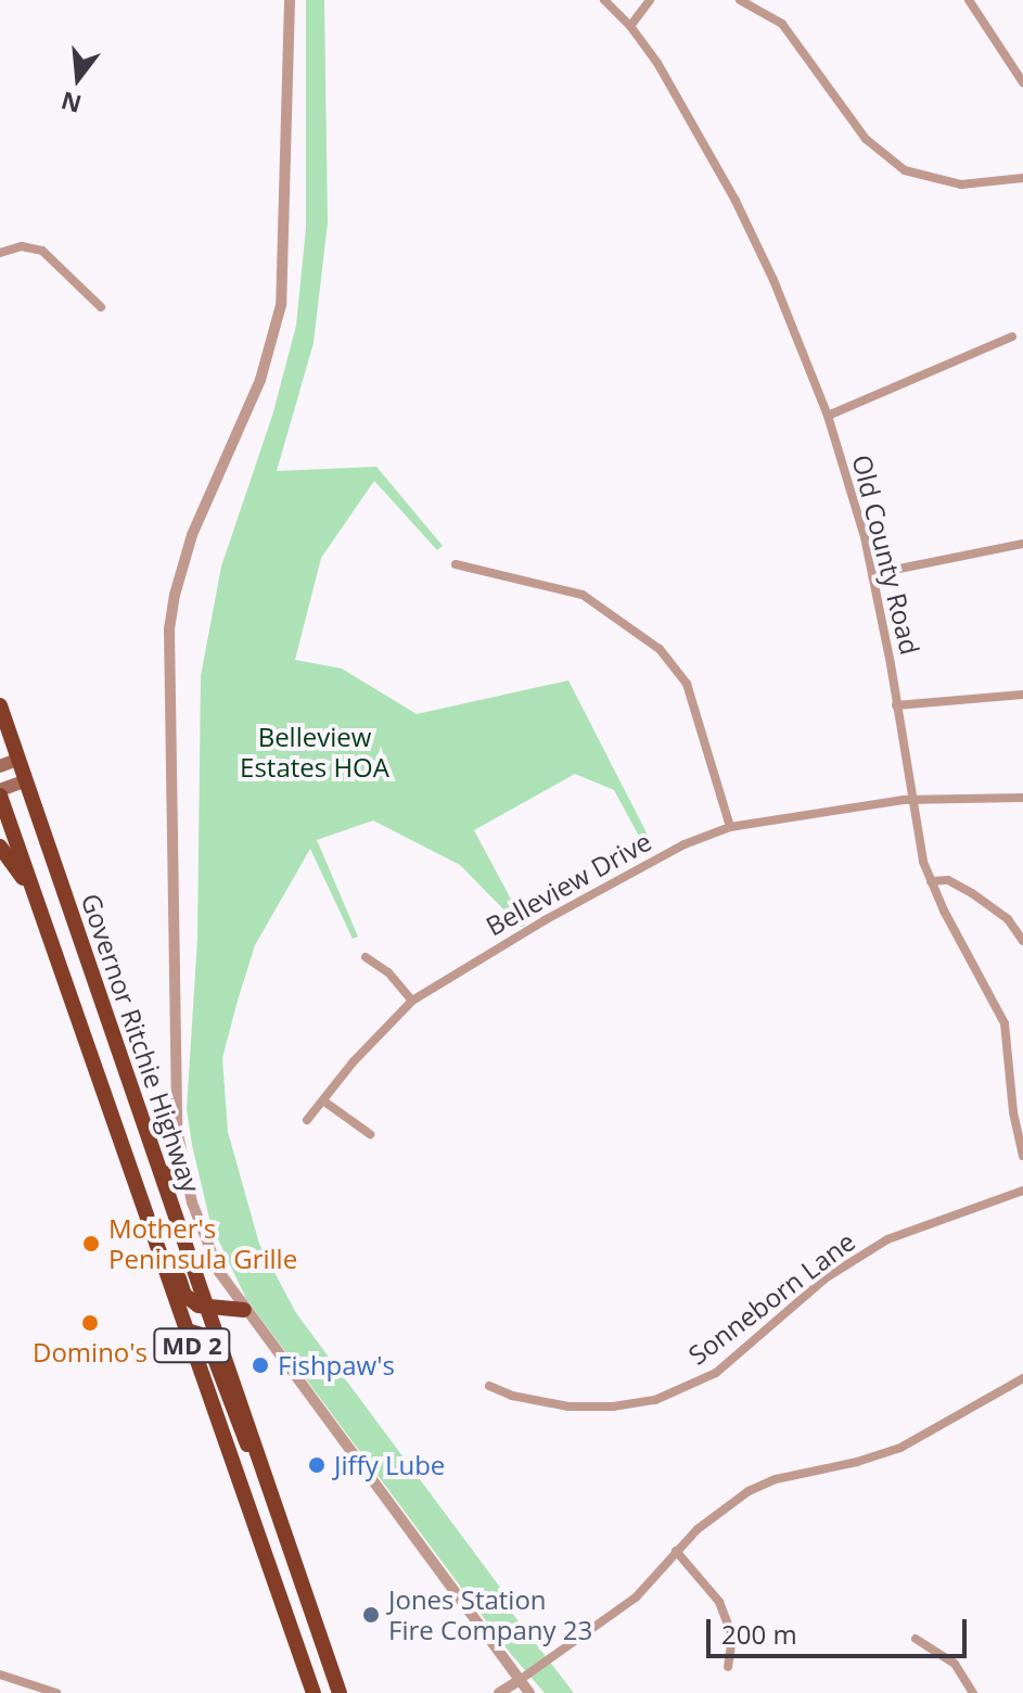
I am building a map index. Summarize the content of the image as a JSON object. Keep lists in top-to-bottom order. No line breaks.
{"streets":{"highway":["Governor Ritchie Highway","MD 2"],"street":["Old County Road","Belleview Drive","Sonneborn Lane"]},"crossings":[["Old County Road","Belleview Drive"]],"parks":["Belleview Estates HOA"],"places":["Mother's Peninsula Grille","Domino's","Fishpaw's","Jiffy Lube","Jones Station Fire Company 23"],"scale_bar":"200 m","north":"bottom"}
